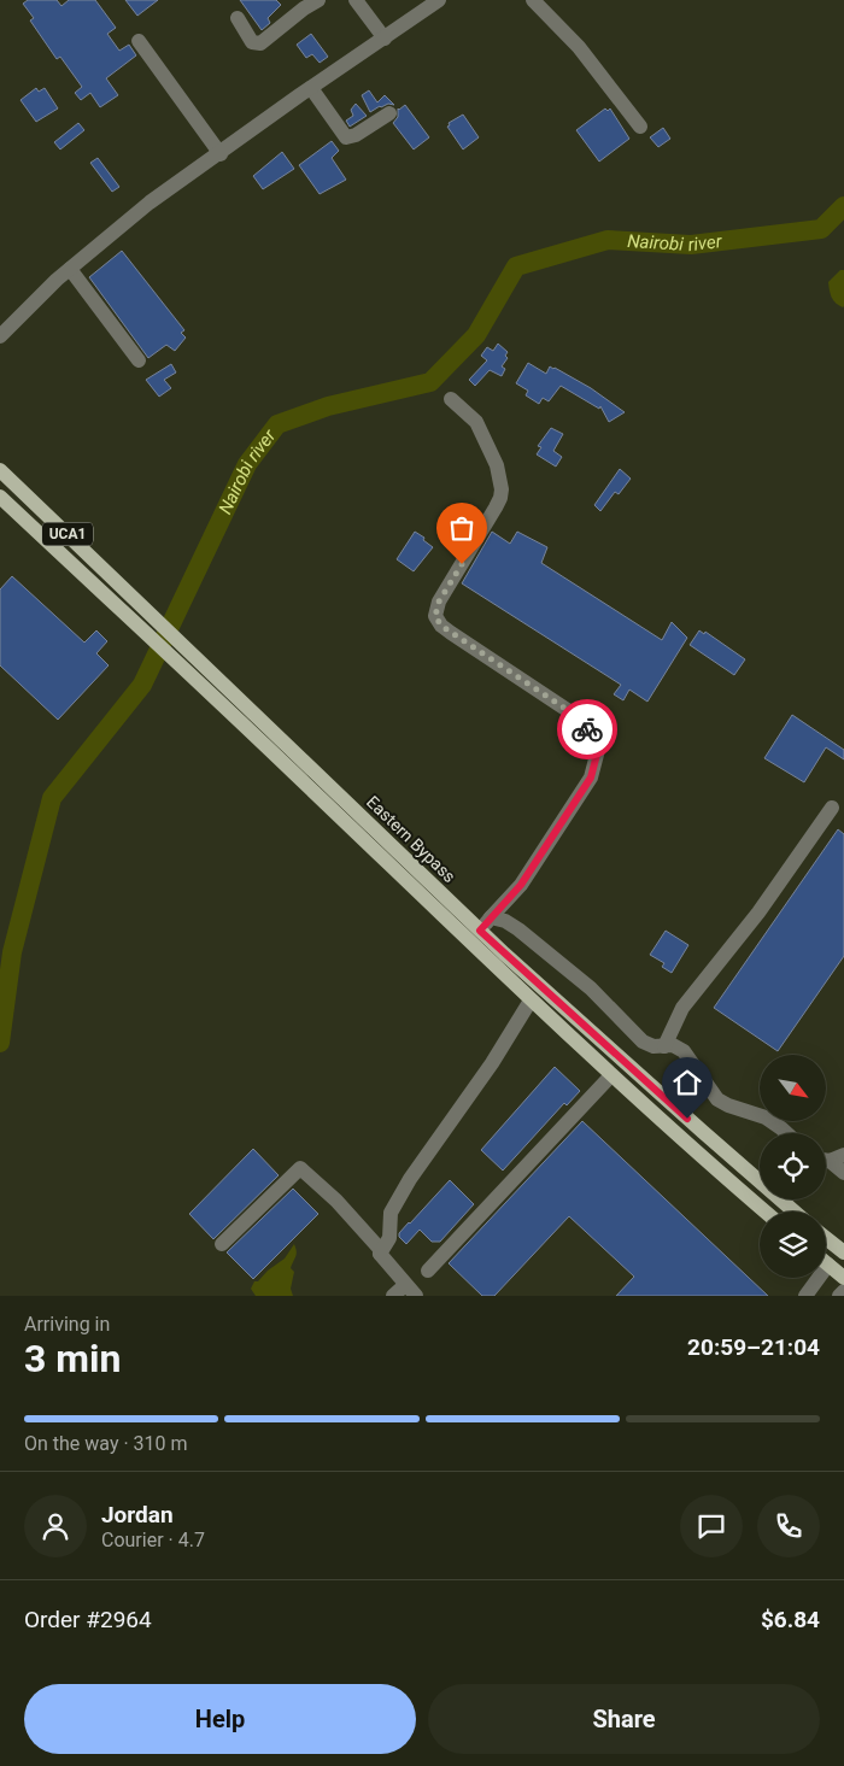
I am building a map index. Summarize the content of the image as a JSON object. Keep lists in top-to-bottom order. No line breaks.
{"streets":{"main road":["UCA1","Eastern Bypass"]},"water":["Nairobi river"],"north":"bottom right","page":{"heading":["3 min","Arriving in","20:59–21:04"],"panel":["Jordan","Courier · 4.7","Order #2964","$6.84"],"bar":"On the way · 310 m","buttons":["Help","Share"]}}
